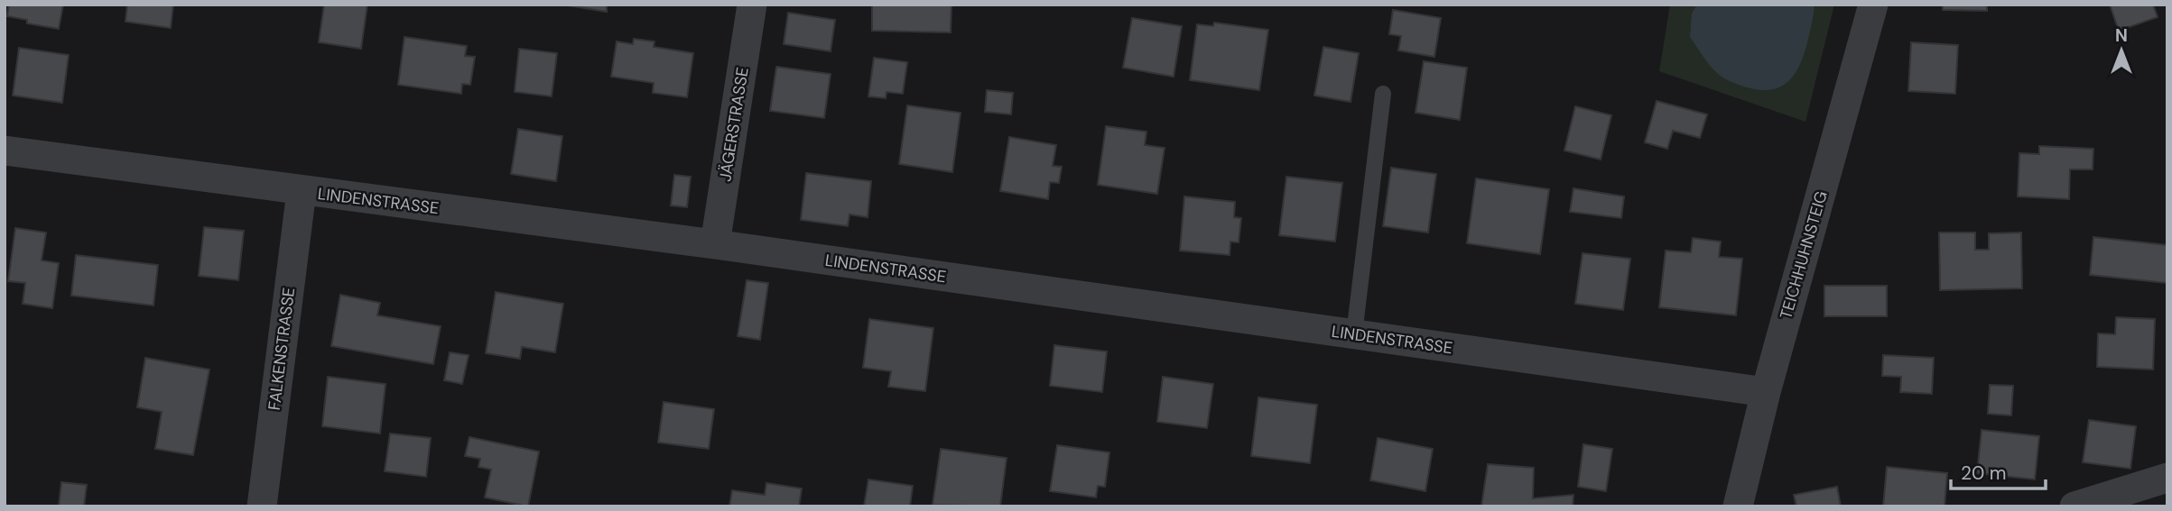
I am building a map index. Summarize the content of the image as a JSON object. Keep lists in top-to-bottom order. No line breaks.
{"streets":{"street":["JÄGERSTRASSE","LINDENSTRASSE","TEICHHUHNSTEIG","FALKENSTRASSE"]},"crossings":[["JÄGERSTRASSE","LINDENSTRASSE"],["LINDENSTRASSE","TEICHHUHNSTEIG"],["LINDENSTRASSE","FALKENSTRASSE"]],"scale_bar":"20 m","north":"top"}
